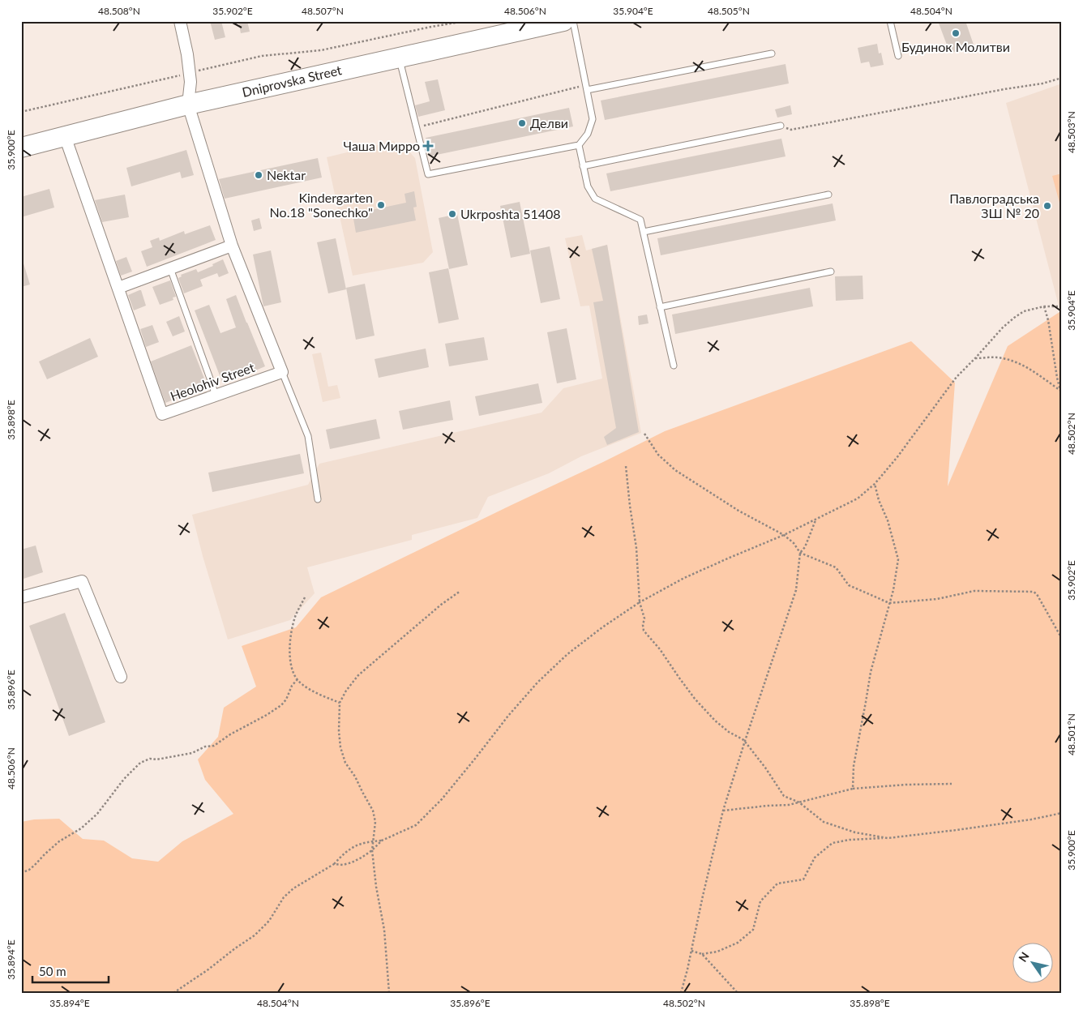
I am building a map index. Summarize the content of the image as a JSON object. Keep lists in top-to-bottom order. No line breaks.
{"streets":{"highway":["Dniprovska Street"],"street":["Heolohiv Street"]},"crossings":[["Dniprovska Street","Heolohiv Street"]],"places":{"other":["Будинок Молитви","Делви","Nektar","Kindergarten No.18 \"Sonechko\"","Павлоградська ЗШ № 20","Ukrposhta 51408"],"health":["Чаша Мирро"]},"scale_bar":"50 m","north":"top left","coordinates":["48.508°N","35.902°E","48.507°N","48.506°N","35.904°E","48.505°N","48.504°N","48.503°N","35.900°E","35.898°E","48.502°N","35.896°E","48.501°N","35.894°E"]}
